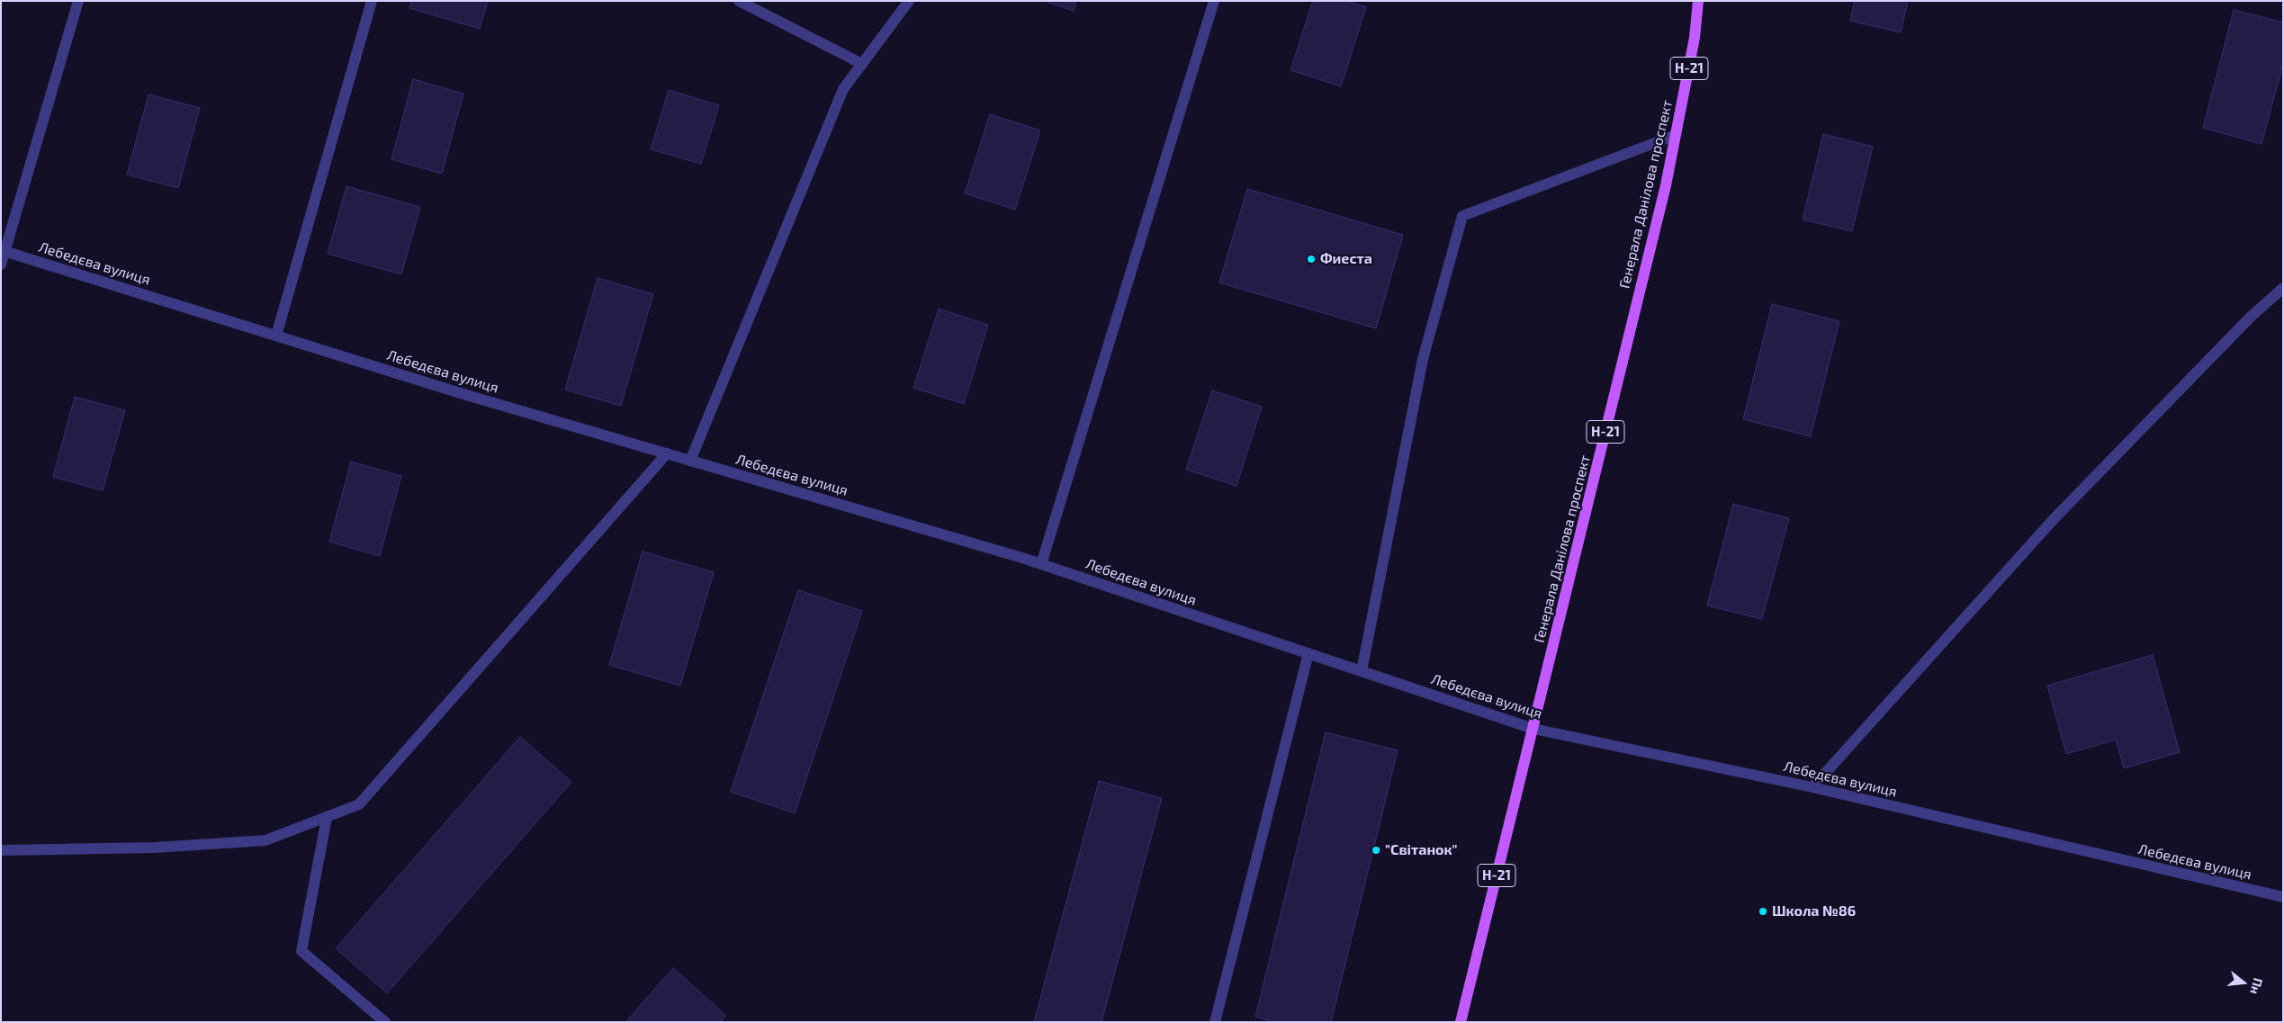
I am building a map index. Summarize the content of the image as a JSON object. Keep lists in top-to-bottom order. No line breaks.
{"streets":{"main road":["Н-21","Генерала Данілова проспект"],"street":["Лебедєва вулиця"]},"crossings":[["Генерала Данілова проспект","Лебедєва вулиця"]],"places":["Фиеста","\"Світанок\"","Школа №86"],"north":"right"}
